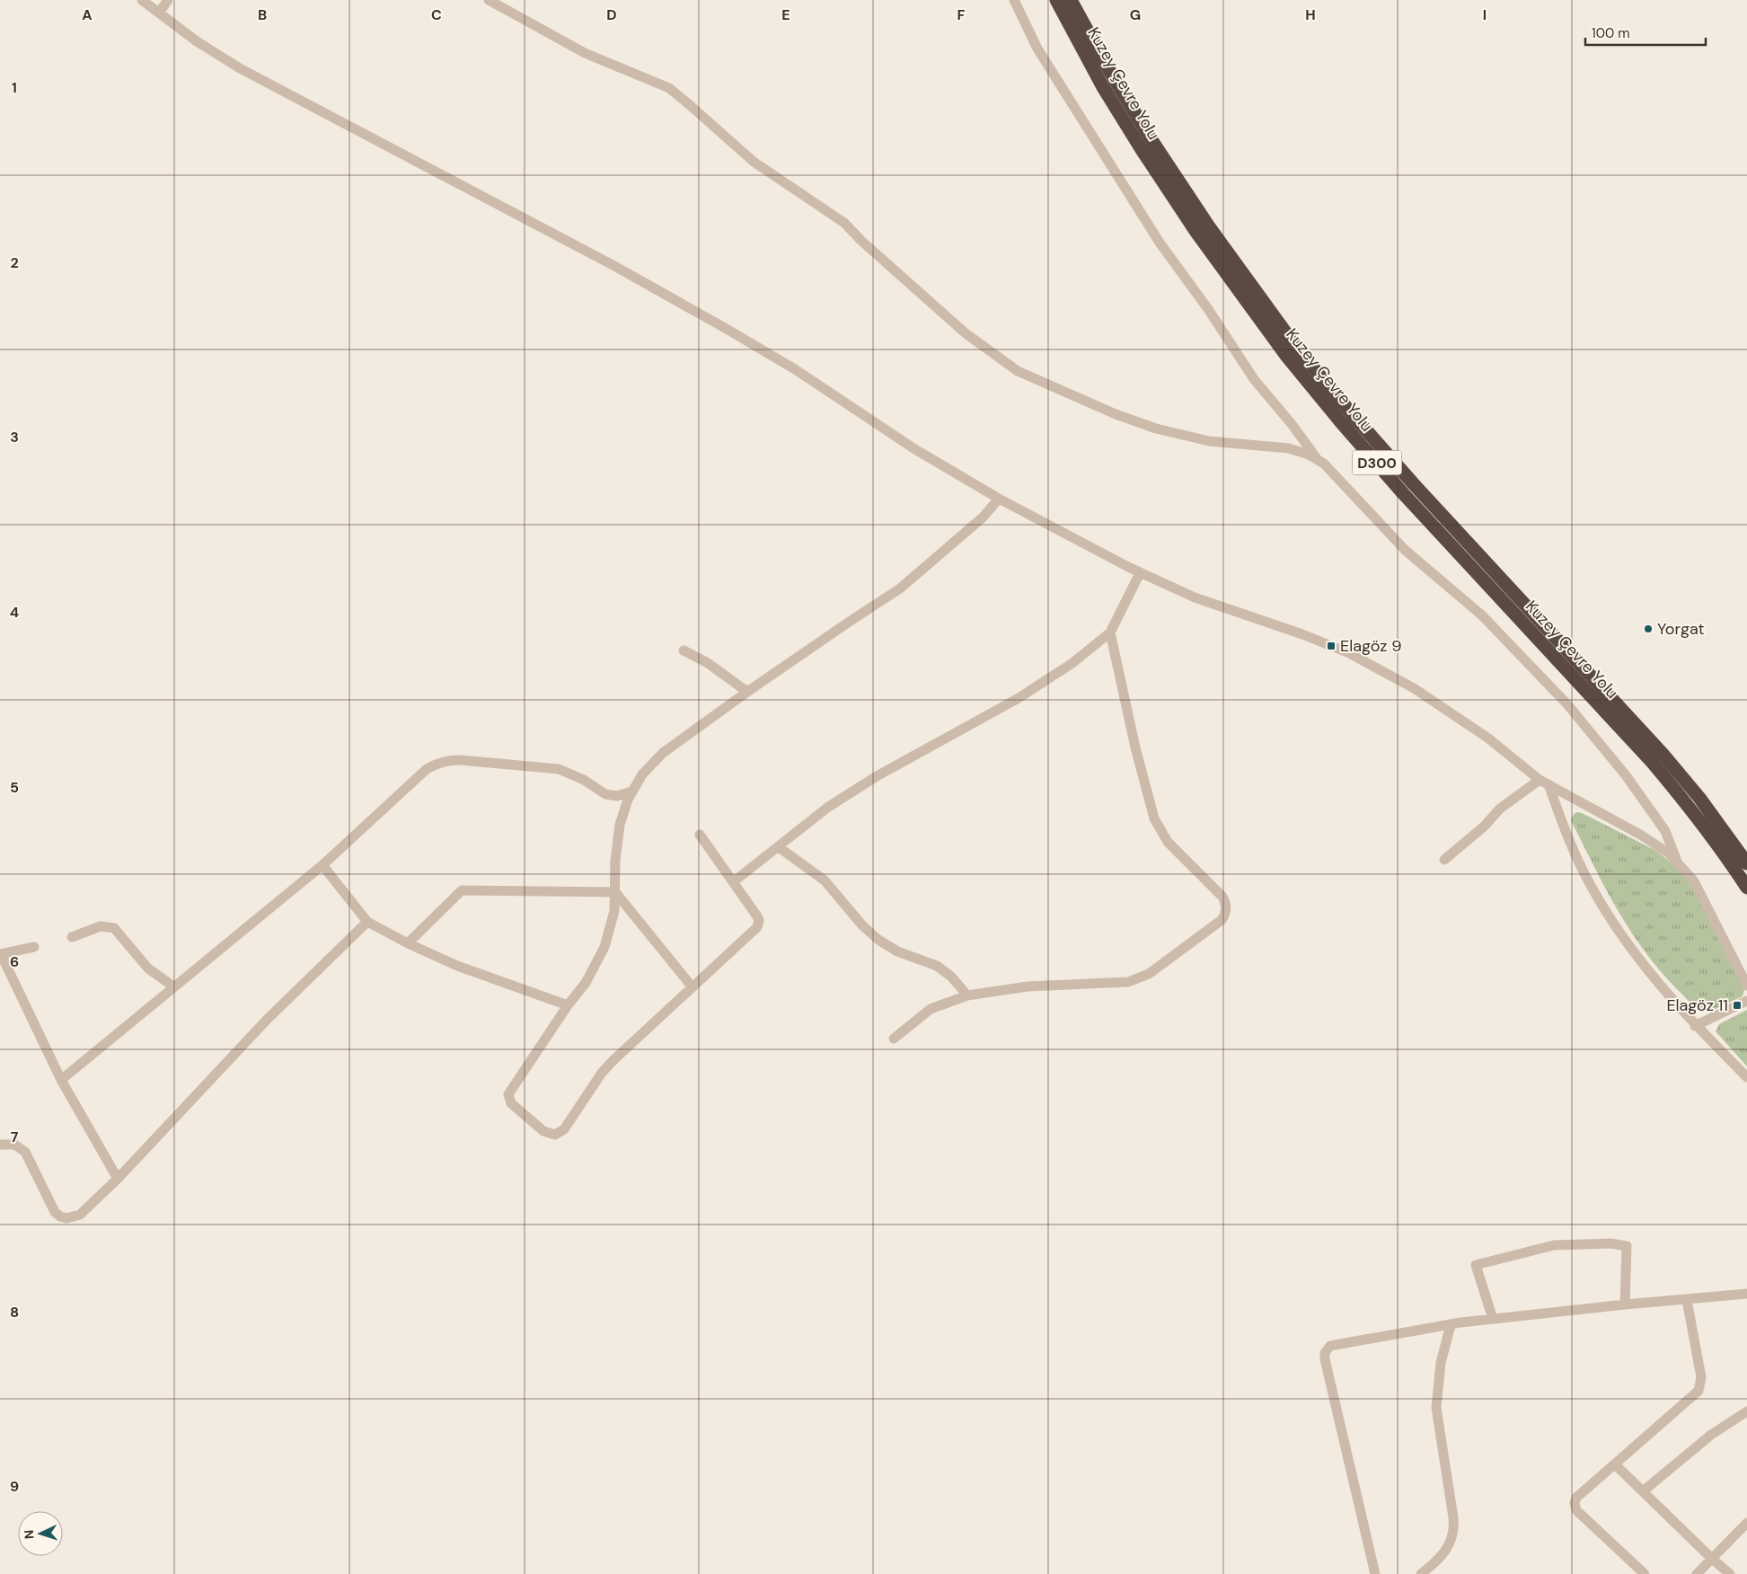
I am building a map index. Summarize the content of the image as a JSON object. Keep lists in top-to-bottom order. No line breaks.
{"streets":{"highway":["Kuzey Çevre Yolu","D300"]},"places":{"other":["Yorgat"],"transit":["Elagöz 9","Elagöz 11"]},"scale_bar":"100 m","north":"left","grid":{"columns":["A","B","C","D","E","F","G","H","I"],"rows":["1","2","3","4","5","6","7","8","9"]}}
